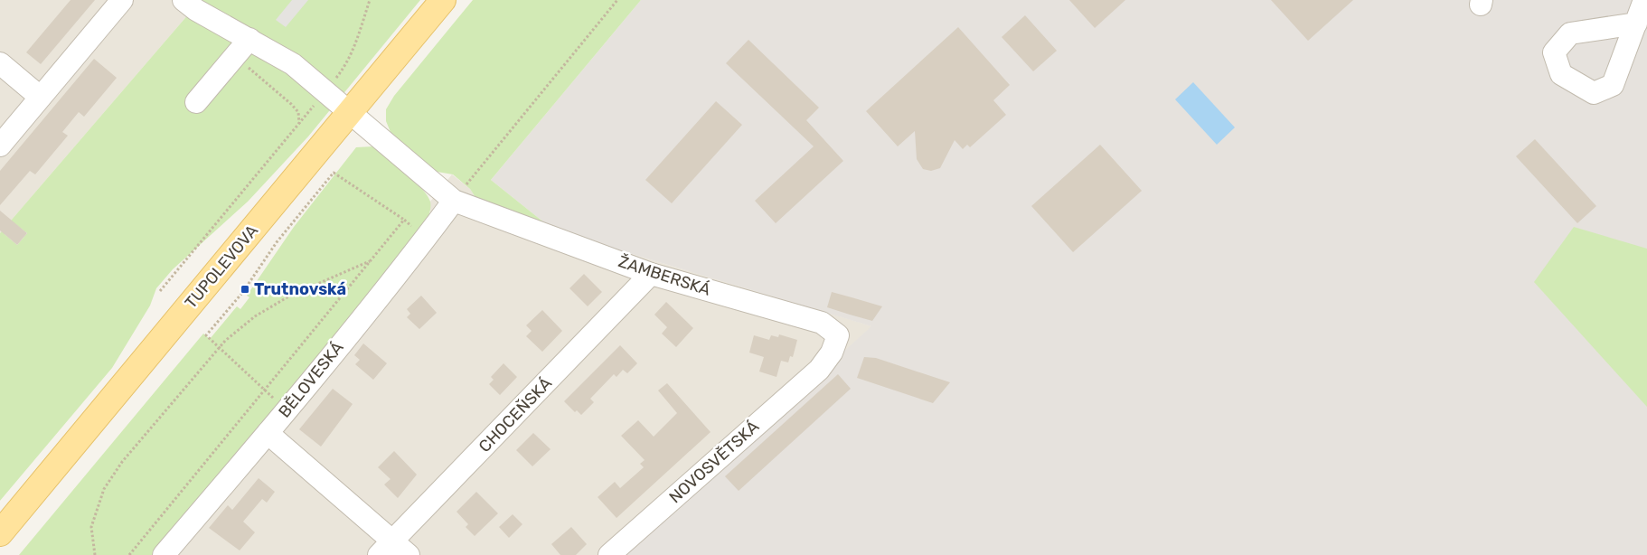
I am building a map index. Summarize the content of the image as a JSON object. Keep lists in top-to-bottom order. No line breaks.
{"streets":{"main road":["TUPOLEVOVA"],"street":["ŽAMBERSKÁ","BĚLOVESKÁ","CHOCEŇSKÁ","NOVOSVĚTSKÁ"]},"crossings":[["ŽAMBERSKÁ","BĚLOVESKÁ"],["ŽAMBERSKÁ","CHOCEŇSKÁ"],["ŽAMBERSKÁ","NOVOSVĚTSKÁ"]],"places":{"transit":["Trutnovská"]}}
